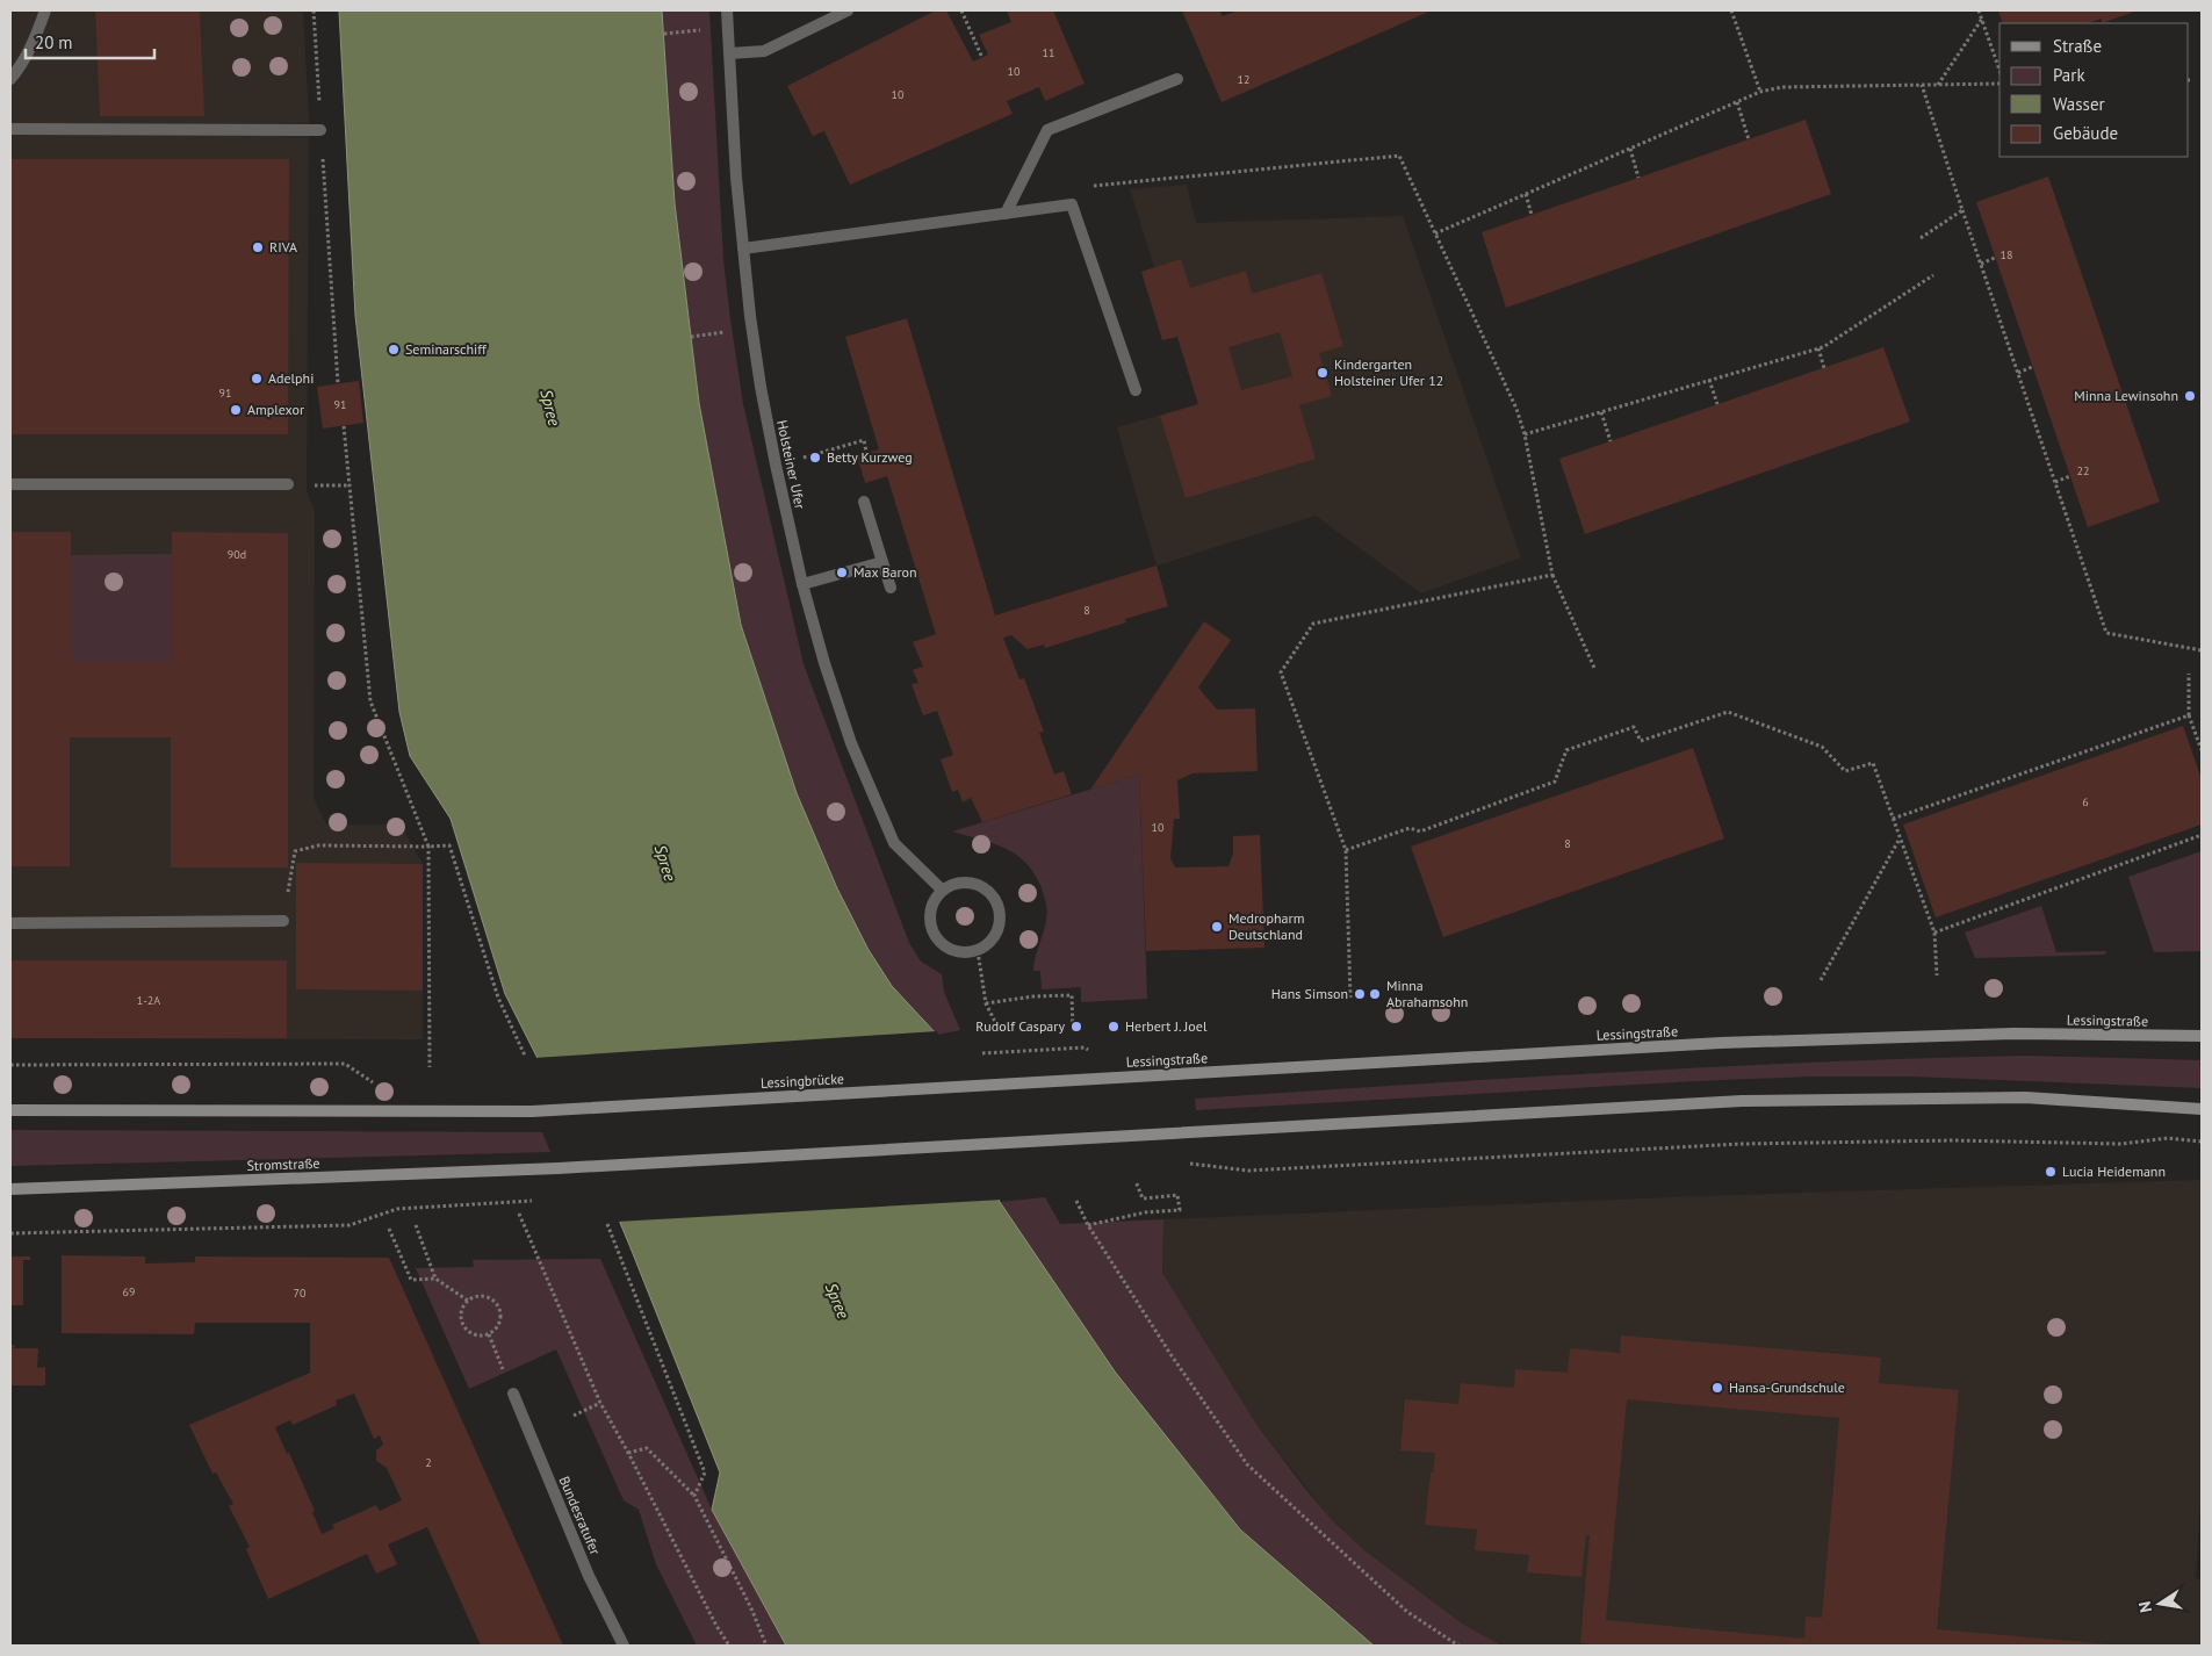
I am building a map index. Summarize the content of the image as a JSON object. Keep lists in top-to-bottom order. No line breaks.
{"streets":{"main road":["Lessingstraße","Lessingbrücke","Stromstraße"],"street":["Holsteiner Ufer","Bundesratufer"]},"crossings":[["Lessingstraße","Lessingbrücke"]],"water":["Spree"],"places":["RIVA","Seminarschiff","Kindergarten Holsteiner Ufer 12","Adelphi","Minna Lewinsohn","Amplexor","Betty Kurzweg","Max Baron","Medropharm Deutschland","Hans Simson","Minna Abrahamsohn","Rudolf Caspary","Herbert J. Joel","Lucia Heidemann","Hansa-Grundschule"],"house_numbers":["11","10","12","10","18","91","91","22","90d","8","6","10","8","1-2A","69","70","2"],"legend":["Straße","Park","Wasser","Gebäude"],"scale_bar":"20 m","north":"left"}
